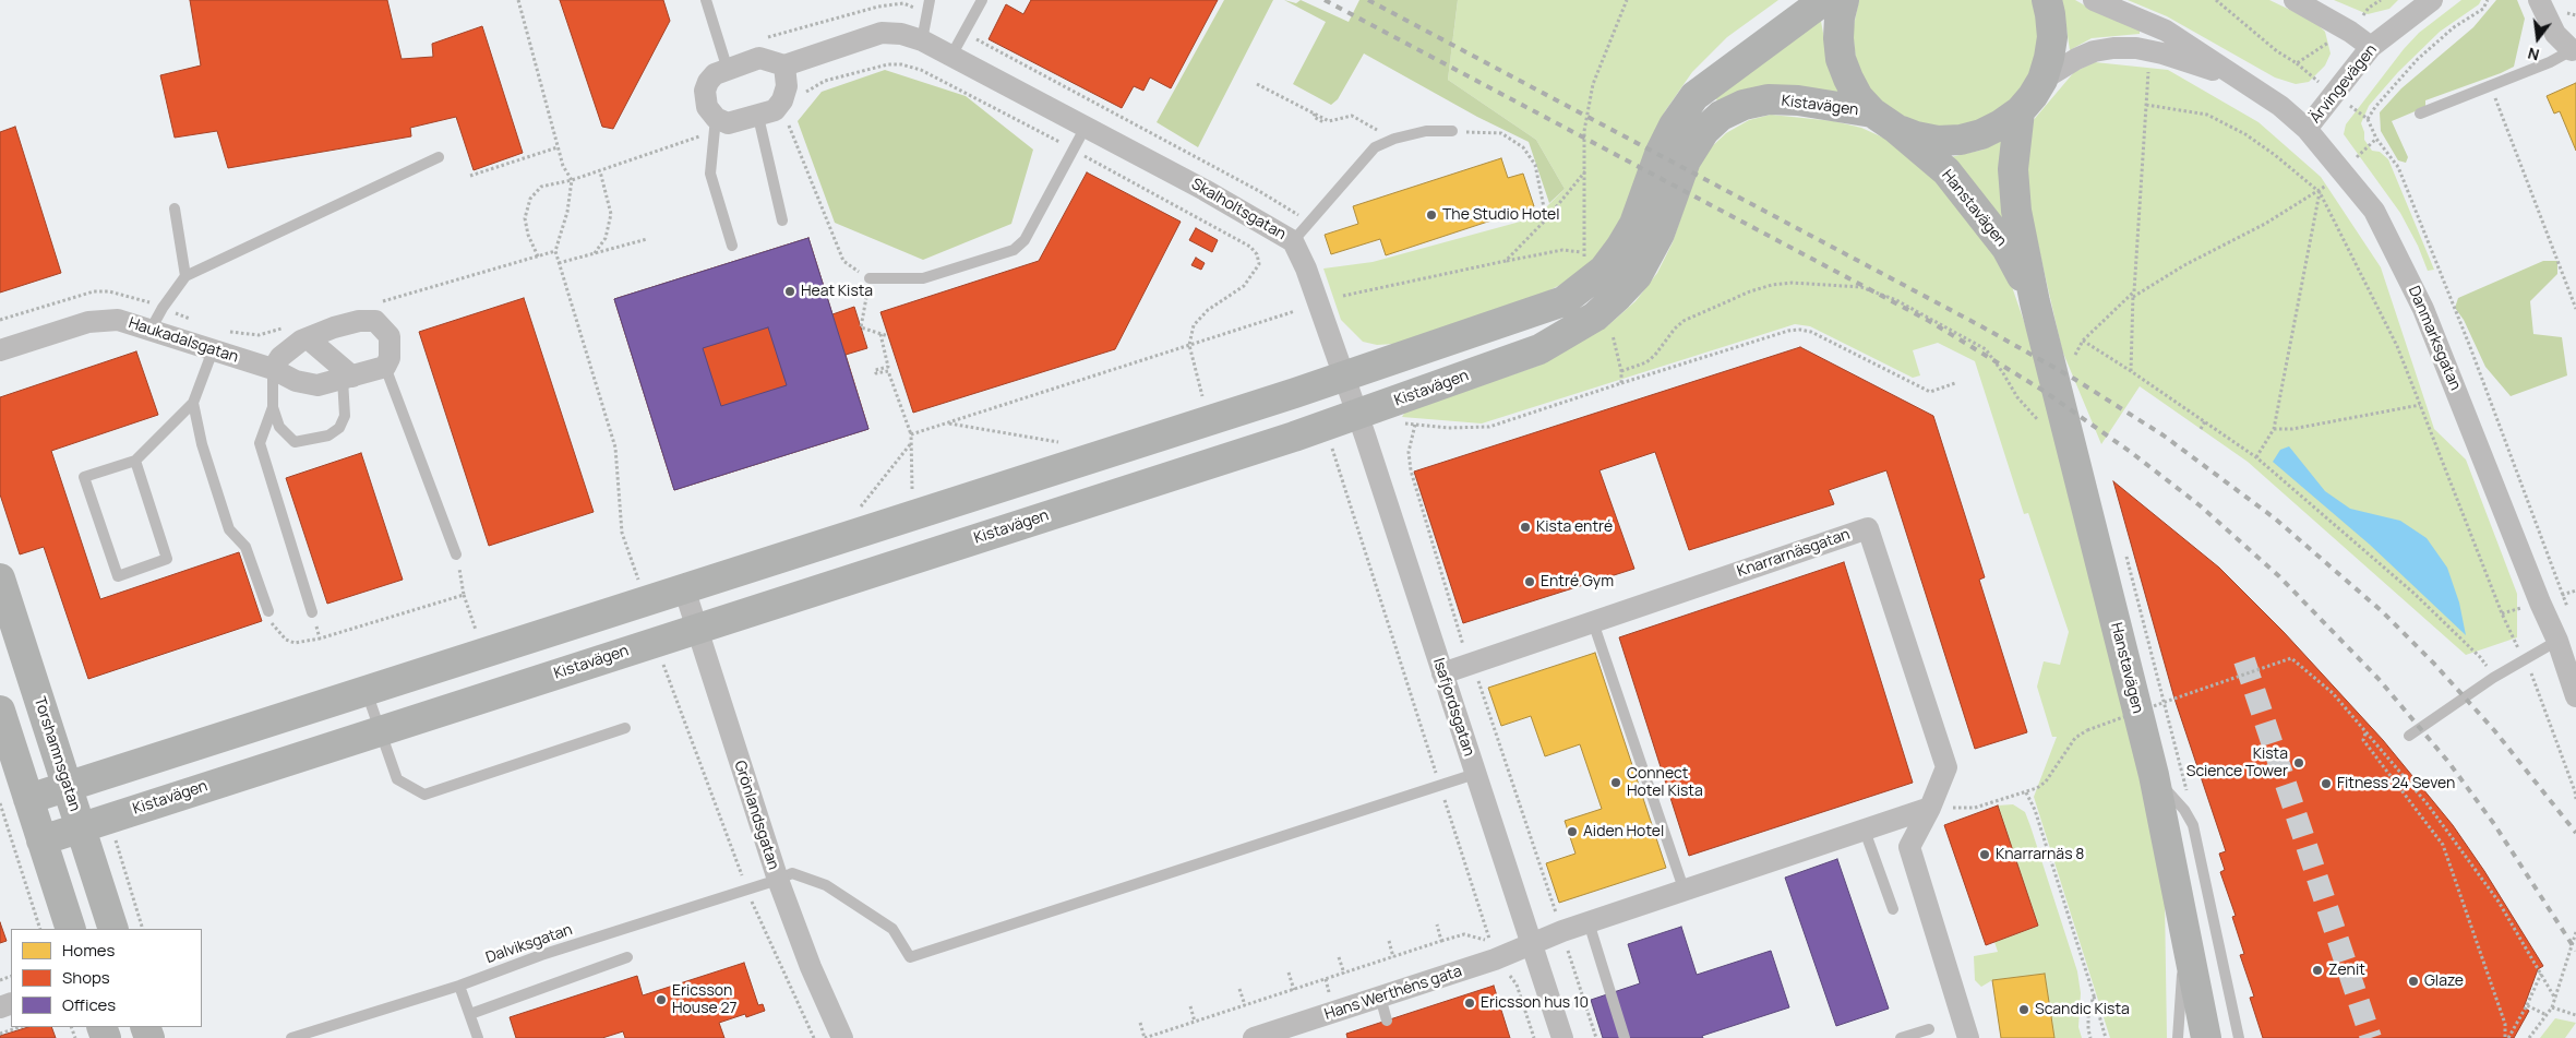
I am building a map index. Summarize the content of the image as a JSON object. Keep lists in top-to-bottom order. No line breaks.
{"streets":{"street":["Ärvingevägen","Kistavägen","Hanstavägen","Skalholtsgatan","Danmarksgatan","Haukadalsgatan","Knarrarnäsgatan","Isafjordsgatan","Torshamnsgatan","Grönlandsgatan","Hans Werthéns gata"],"lane":["Dalviksgatan"]},"crossings":[["Ärvingevägen","Danmarksgatan"],["Kistavägen","Hanstavägen"],["Kistavägen","Isafjordsgatan"],["Kistavägen","Torshamnsgatan"],["Kistavägen","Grönlandsgatan"],["Skalholtsgatan","Isafjordsgatan"],["Knarrarnäsgatan","Isafjordsgatan"],["Isafjordsgatan","Hans Werthéns gata"],["Grönlandsgatan","Dalviksgatan"]],"places":["The Studio Hotel","Heat Kista","Kista entré","Entré Gym","Kista Science Tower","Connect Hotel Kista","Fitness 24 Seven","Aiden Hotel","Knarrarnäs 8","Zenit","Glaze","Ericsson House 27","Ericsson hus 10","Scandic Kista"],"legend":["Homes","Shops","Offices"],"north":"bottom"}
